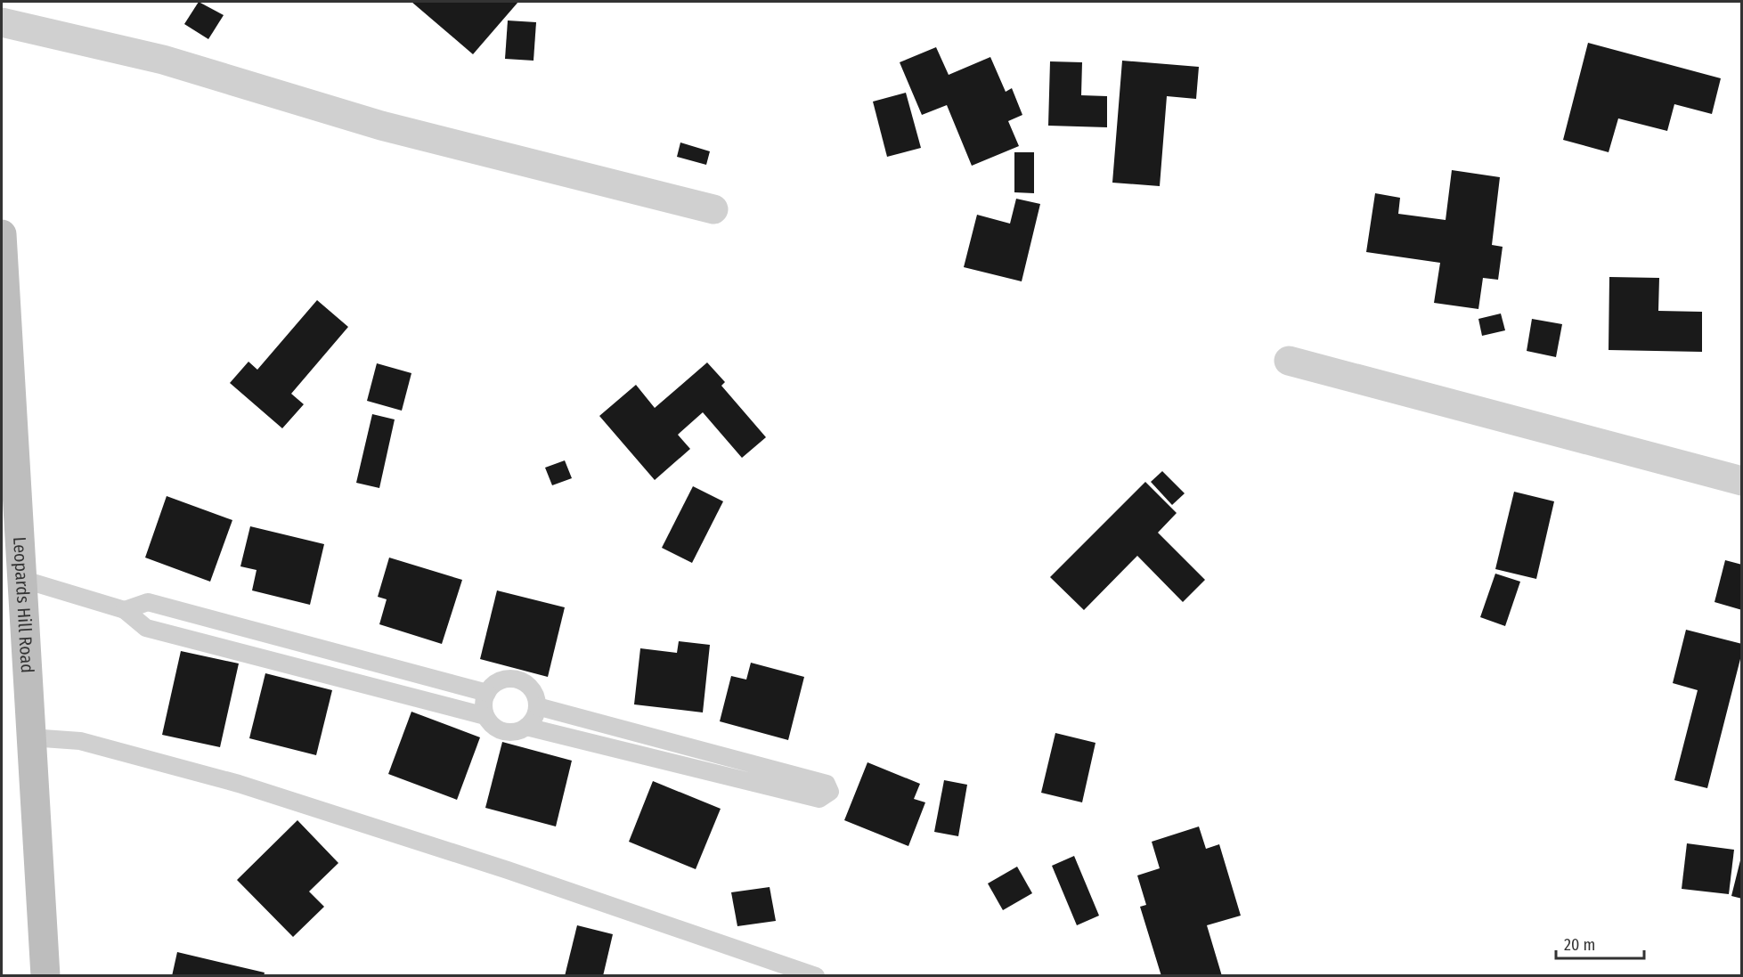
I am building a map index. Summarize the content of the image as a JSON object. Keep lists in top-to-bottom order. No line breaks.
{"streets":{"main road":["Leopards Hill Road"]},"scale_bar":"20 m"}
